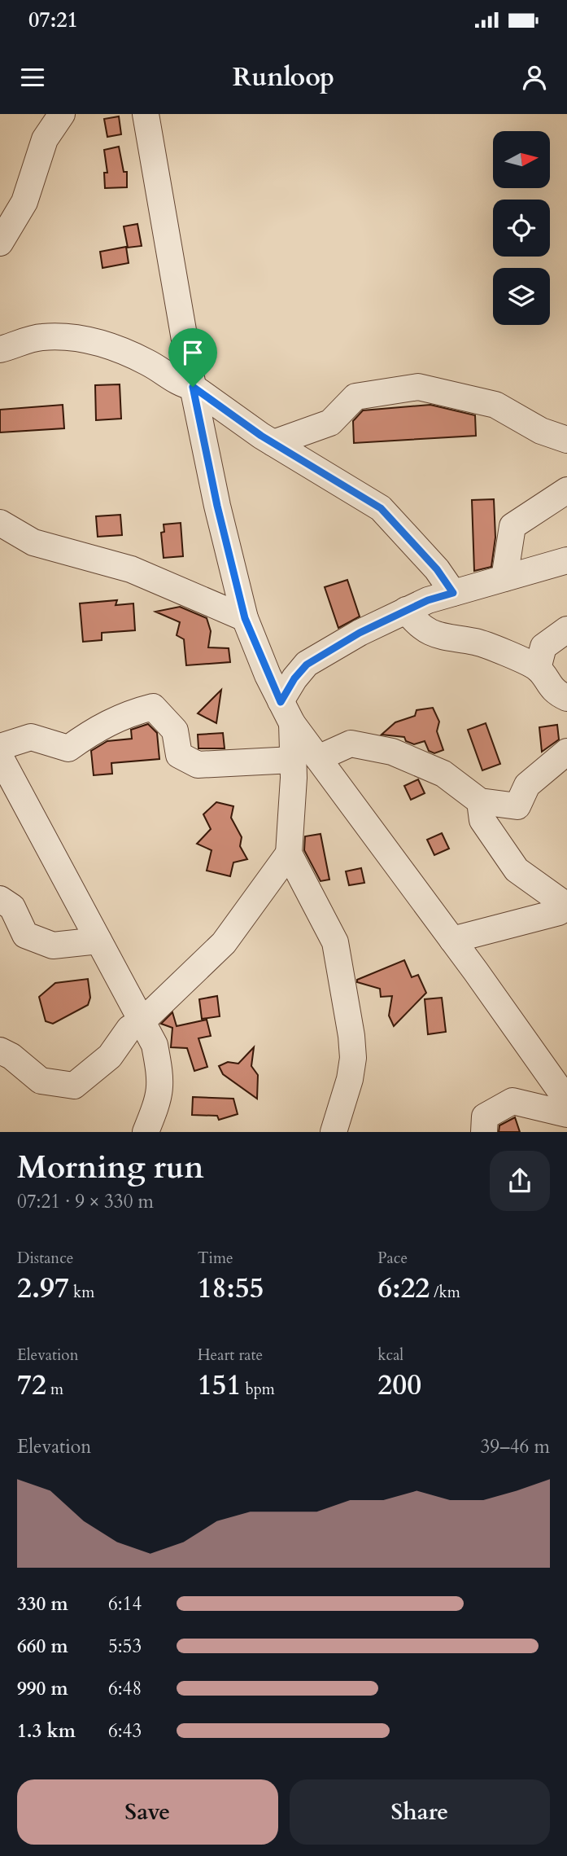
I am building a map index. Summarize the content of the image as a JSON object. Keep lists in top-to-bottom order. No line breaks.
{"north":"right","page":{"status":"07:21","header":"Runloop","heading":["Morning run","07:21 · 9 × 330 m"],"stats":[["Distance","2.97 km"],["Time","18:55"],["Pace","6:22 /km"],["Elevation","72 m"],["Heart rate","151 bpm"],["kcal","200"]],"chart":["Elevation","39–46 m"],"list":[{"name":"330 m","note":"6:14"},{"name":"660 m","note":"5:53"},{"name":"990 m","note":"6:48"},{"name":"1.3 km","note":"6:43"}],"buttons":["Save","Share"]}}
